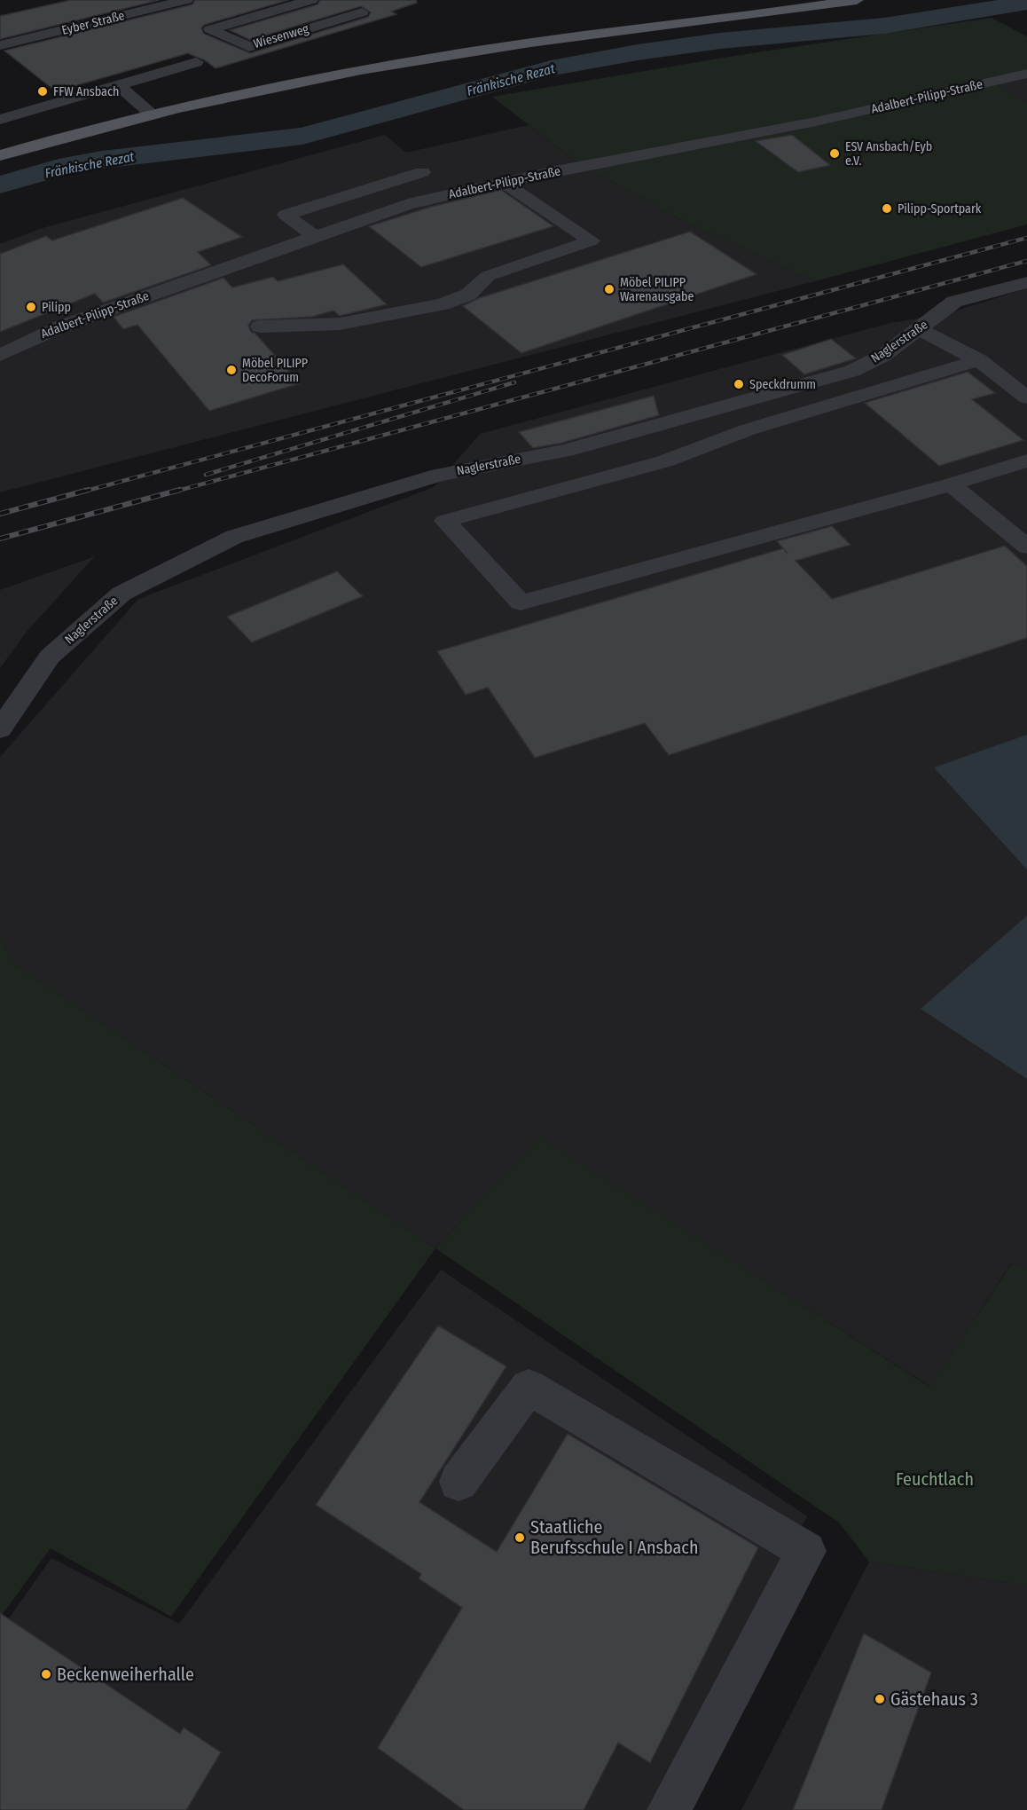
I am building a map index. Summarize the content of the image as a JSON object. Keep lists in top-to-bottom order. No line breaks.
{"streets":{"street":["Eyber Straße","Wiesenweg","Adalbert-Pilipp-Straße","Naglerstraße"]},"water":["Fränkische Rezat"],"parks":["Feuchtlach"],"places":["FFW Ansbach","ESV Ansbach/Eyb e.V.","Pilipp-Sportpark","Möbel PILIPP Warenausgabe","Pilipp","Möbel PILIPP DecoForum","Speckdrumm","Staatliche Berufsschule I Ansbach","Beckenweiherhalle","Gästehaus 3"]}
